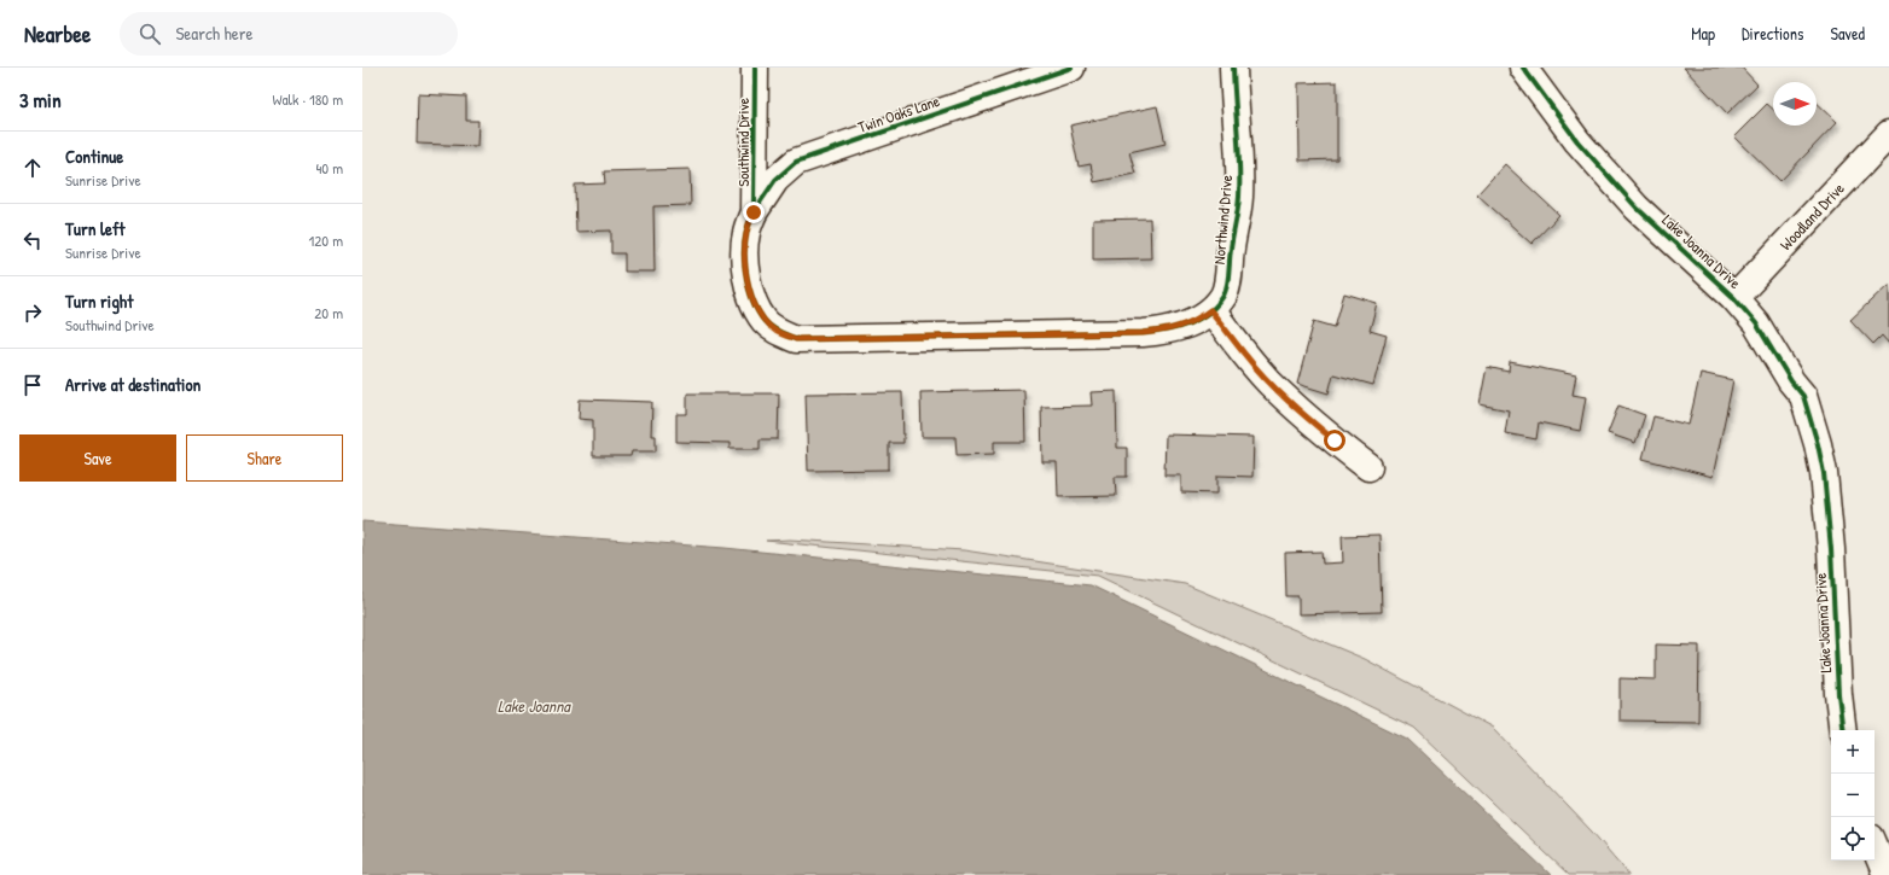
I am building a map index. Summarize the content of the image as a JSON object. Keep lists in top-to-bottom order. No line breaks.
{"streets":{"street":["Twin Oaks Lane","Southwind Drive","Woodland Drive","Northwind Drive","Lake Joanna Drive"]},"crossings":[["Twin Oaks Lane","Southwind Drive"],["Southwind Drive","Northwind Drive"],["Woodland Drive","Lake Joanna Drive"]],"water":["Lake Joanna"],"north":"right","page":{"header":"Nearbee","search":"Search here","nav":["Map","Directions","Saved"],"heading":["3 min","Walk · 180 m"],"list":[["Continue","Sunrise Drive","40 m"],["Turn left","Sunrise Drive","120 m"],["Turn right","Southwind Drive","20 m"],"Arrive at destination"],"buttons":["Save","Share"],"map_buttons":["+","−"]}}
